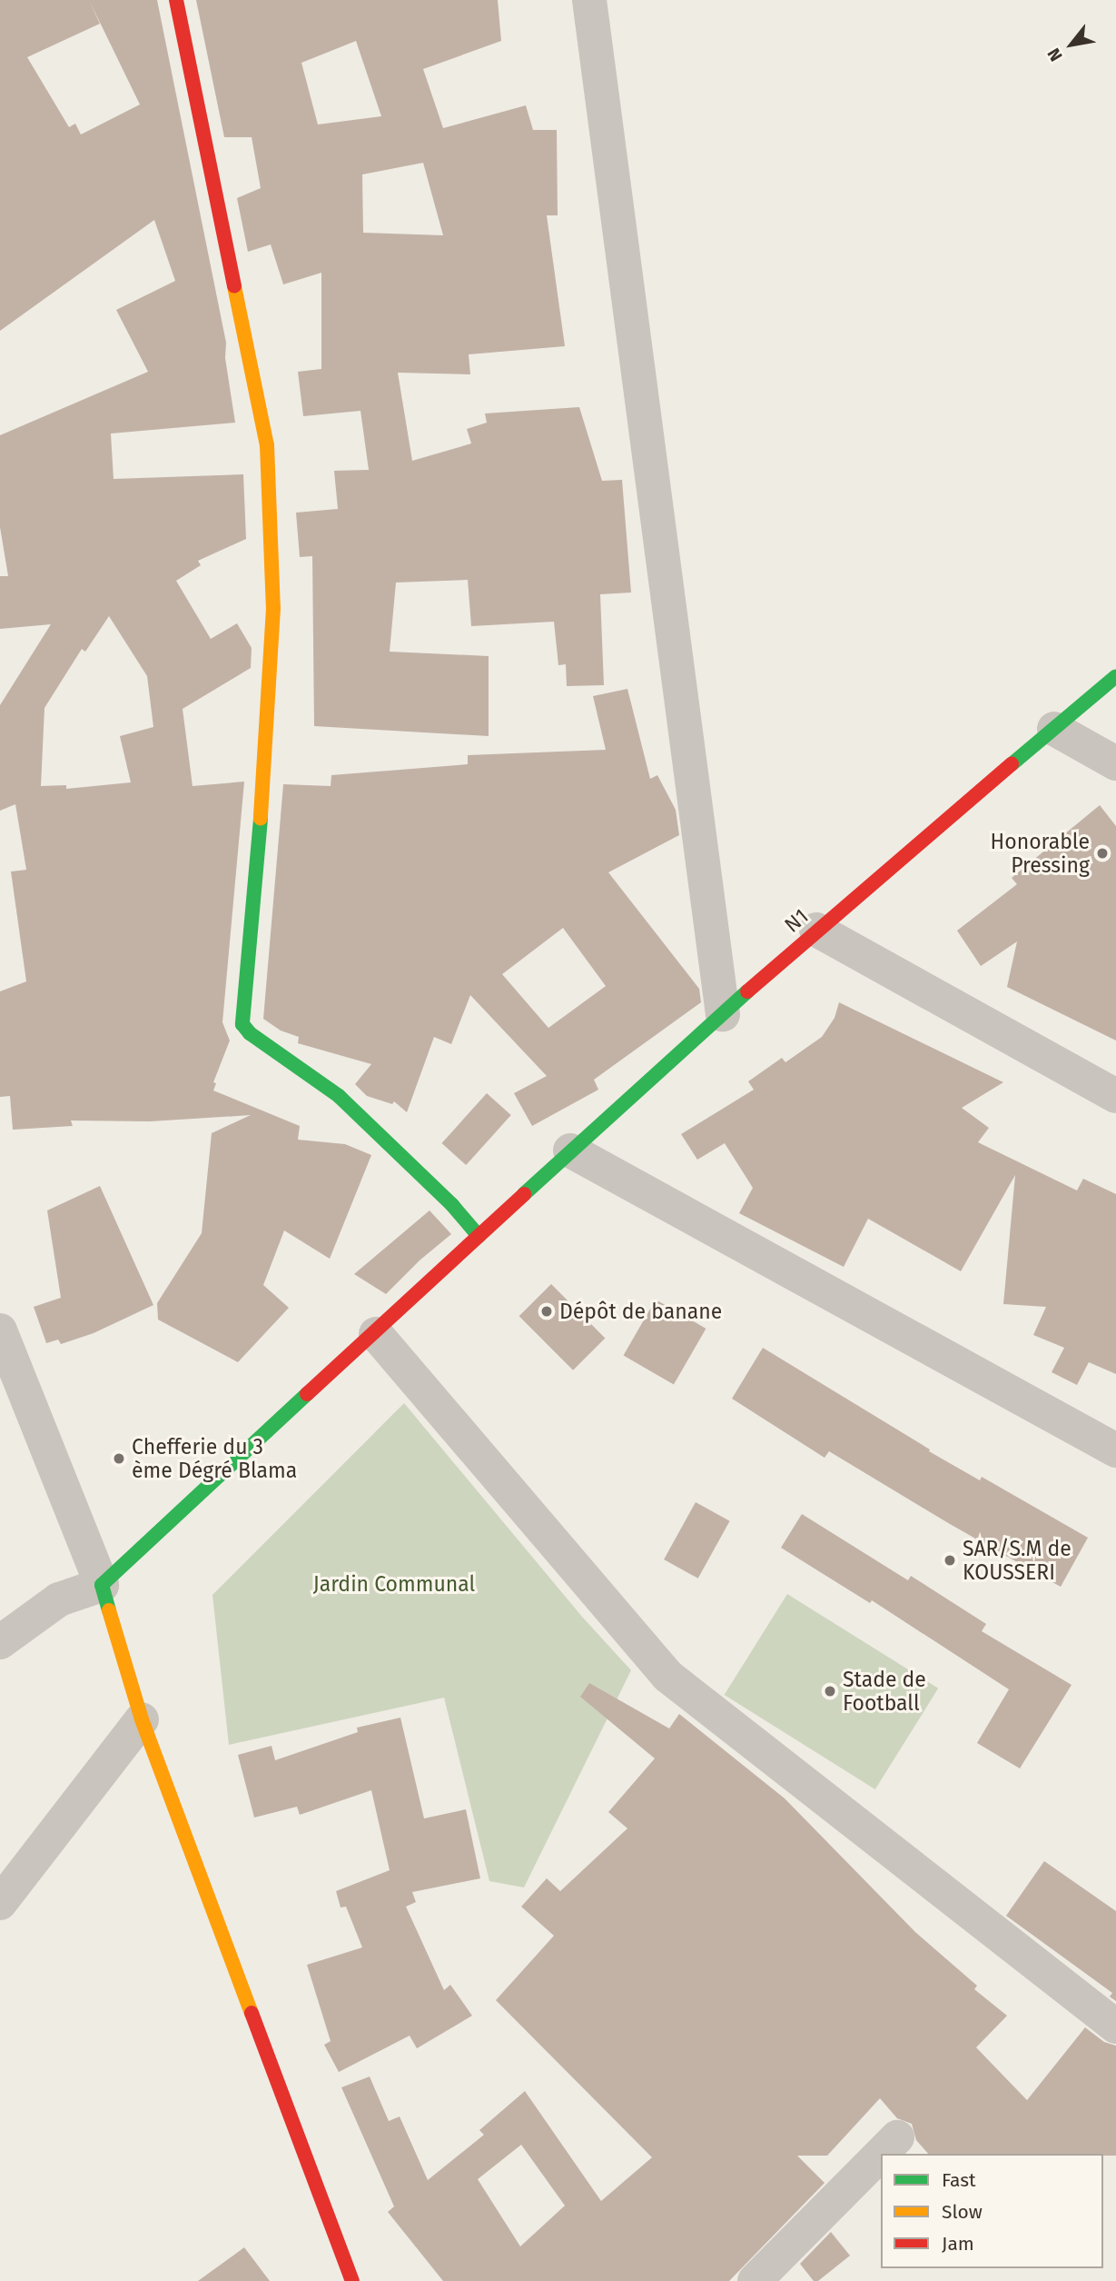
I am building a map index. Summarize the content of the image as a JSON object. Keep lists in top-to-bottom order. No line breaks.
{"streets":{"main road":["N1"]},"parks":["Jardin Communal"],"places":["Honorable Pressing","Dépôt de banane","Chefferie du 3 ème Dégré Blama","SAR/S.M de KOUSSERI","Stade de Football"],"legend":["Fast","Slow","Jam"],"north":"bottom left"}
